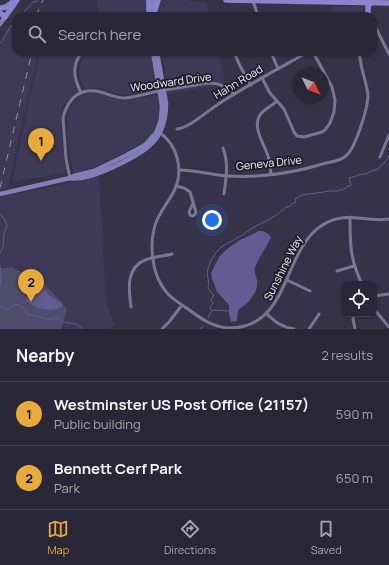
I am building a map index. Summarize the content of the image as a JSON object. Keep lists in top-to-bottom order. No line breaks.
{"streets":{"street":["Woodward Drive","Hahn Road","Geneva Drive","Sunshine Way"]},"crossings":[["Woodward Drive","Hahn Road"],["Geneva Drive","Sunshine Way"]],"north":"bottom right","page":{"search":"Search here","pins":["1","2"],"heading":["Nearby","2 results"],"list":[{"mark":"1","name":"Westminster US Post Office (21157)","note":"Public building","value":"590 m"},{"mark":"2","name":"Bennett Cerf Park","note":"Park","value":"650 m"}],"nav":["Map","Directions","Saved"]}}
